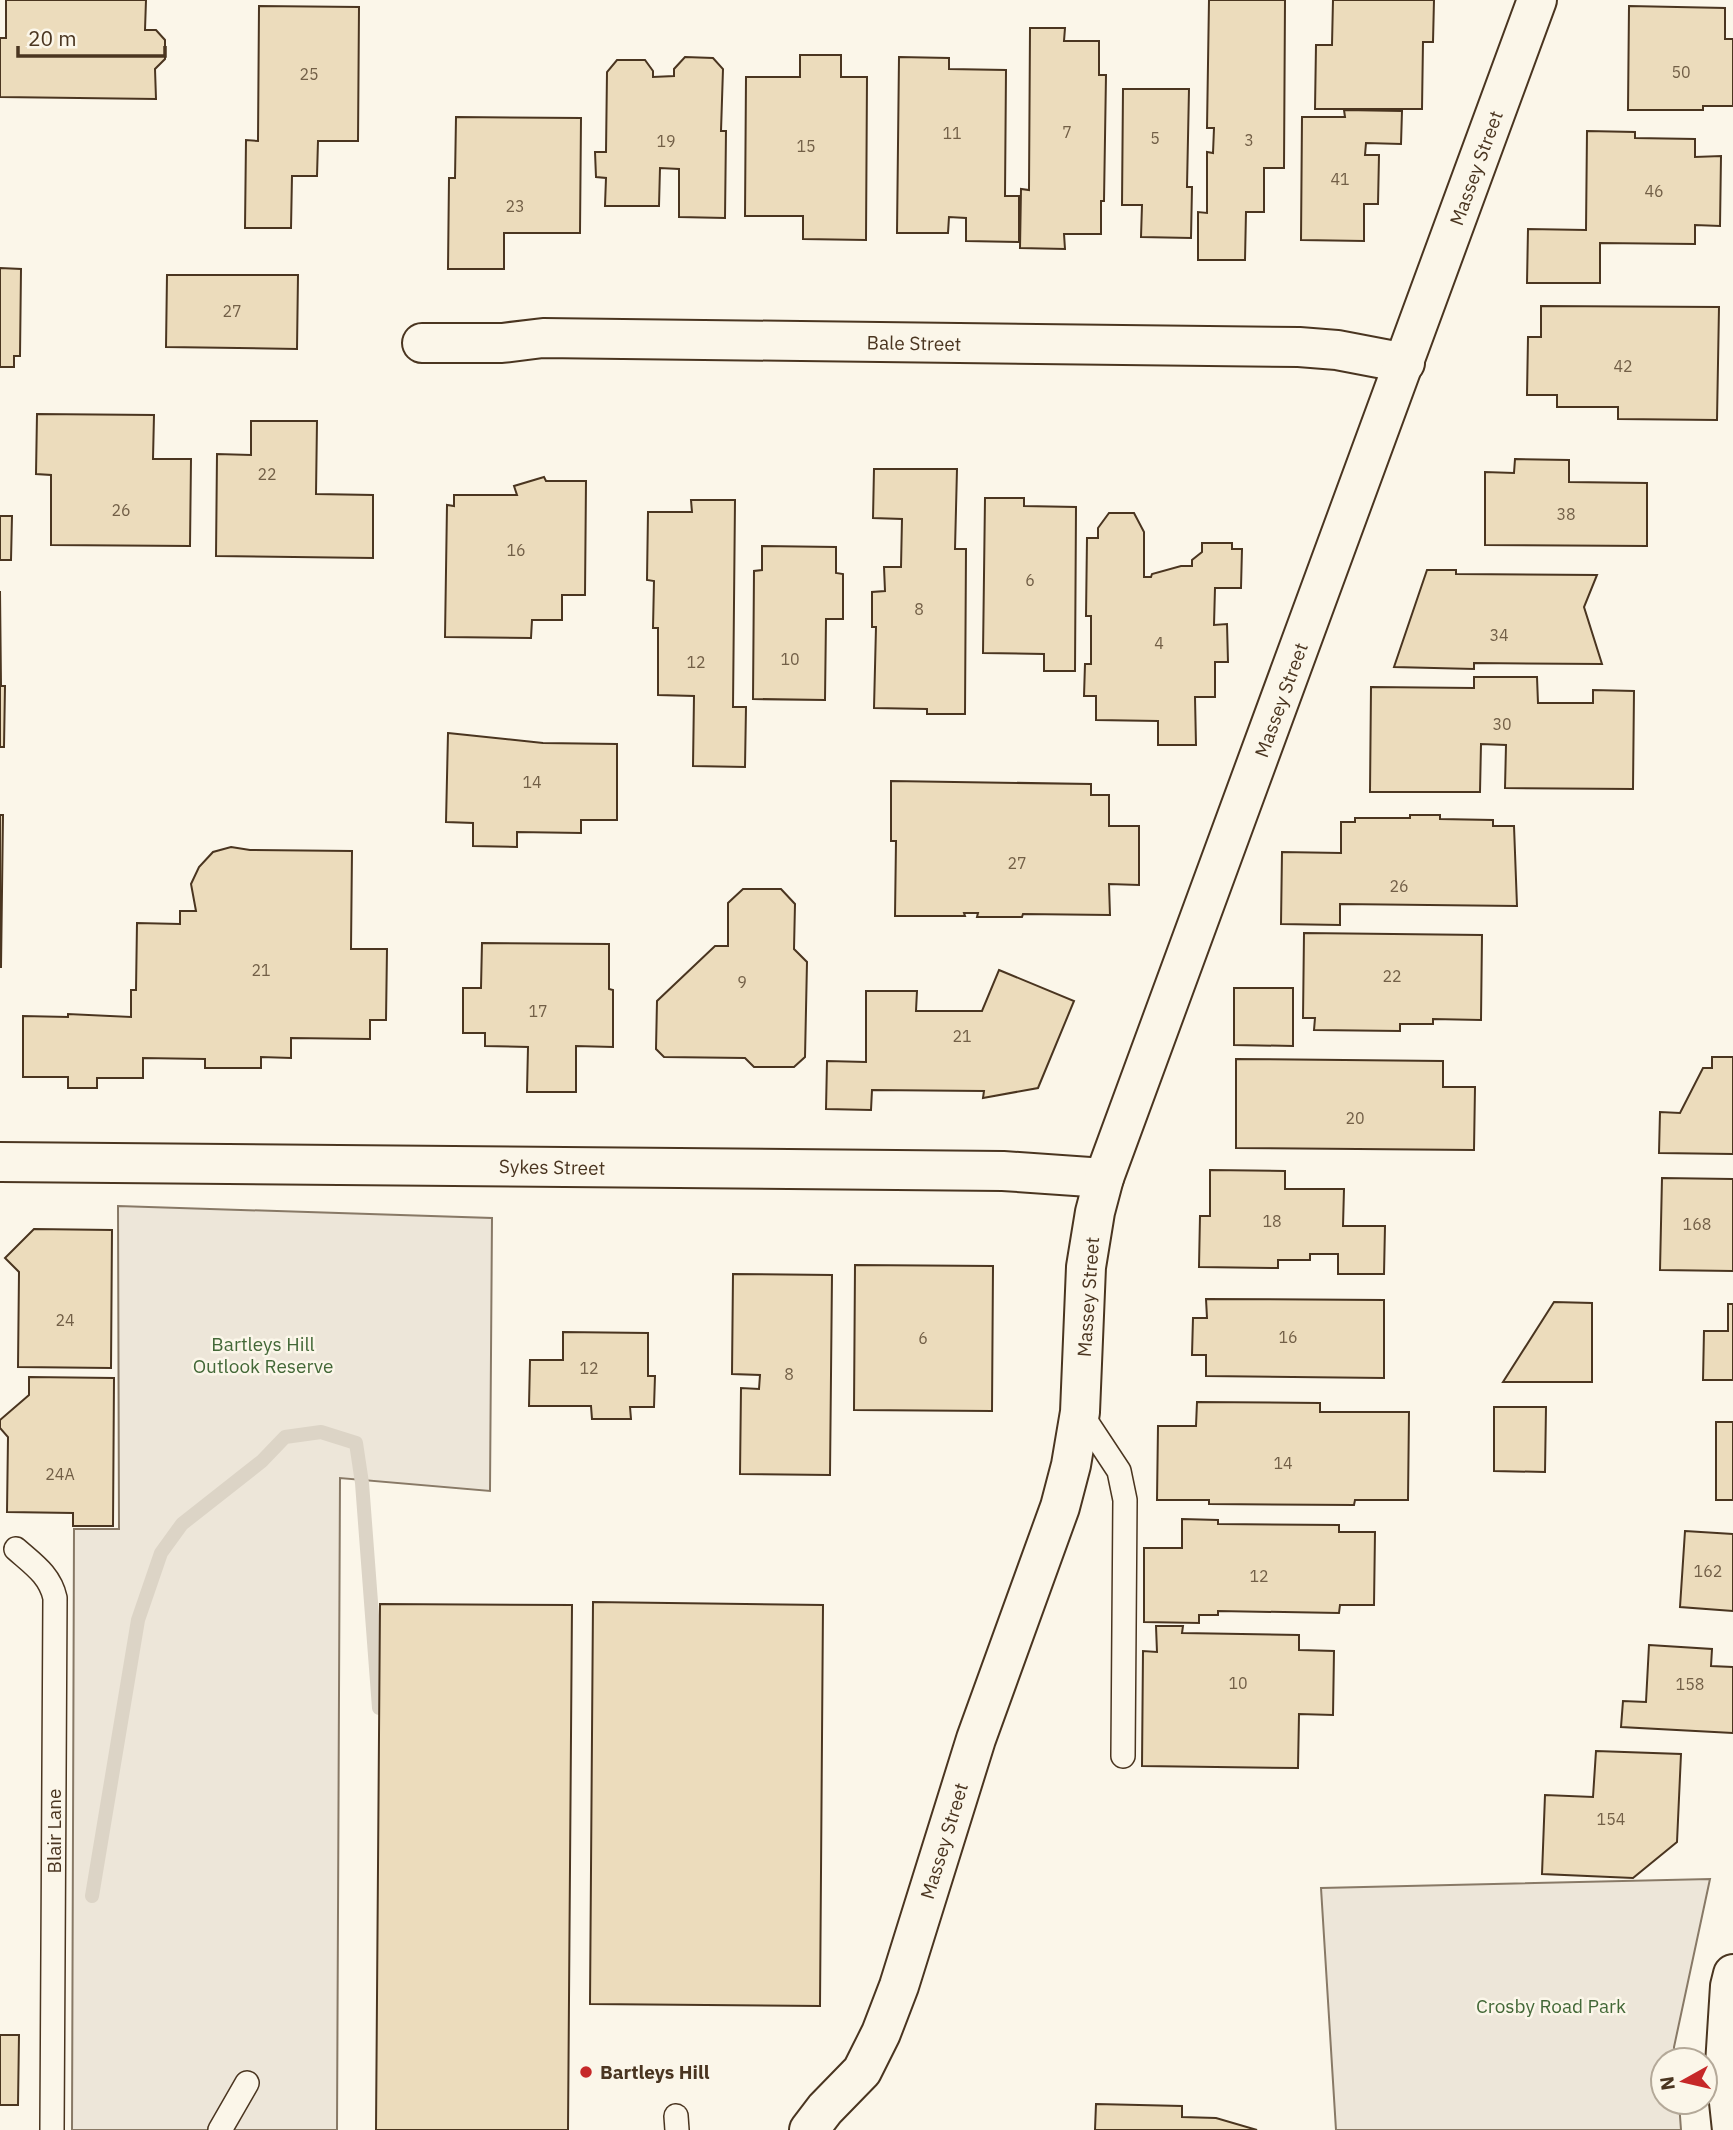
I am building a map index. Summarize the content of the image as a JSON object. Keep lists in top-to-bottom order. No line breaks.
{"streets":{"street":["Massey Street","Bale Street","Sykes Street"],"lane":["Blair Lane"]},"crossings":[["Massey Street","Bale Street"],["Massey Street","Sykes Street"]],"parks":["Bartleys Hill Outlook Reserve","Crosby Road Park"],"places":["Bartleys Hill"],"house_numbers":["50","25","7","11","5","3","19","15","41","46","23","27","42","22","26","38","16","6","8","34","4","10","12","30","14","27","26","21","22","9","17","21","20","18","168","24","16","6","12","8","14","24A","162","12","10","158","154"],"scale_bar":"20 m","north":"left"}
